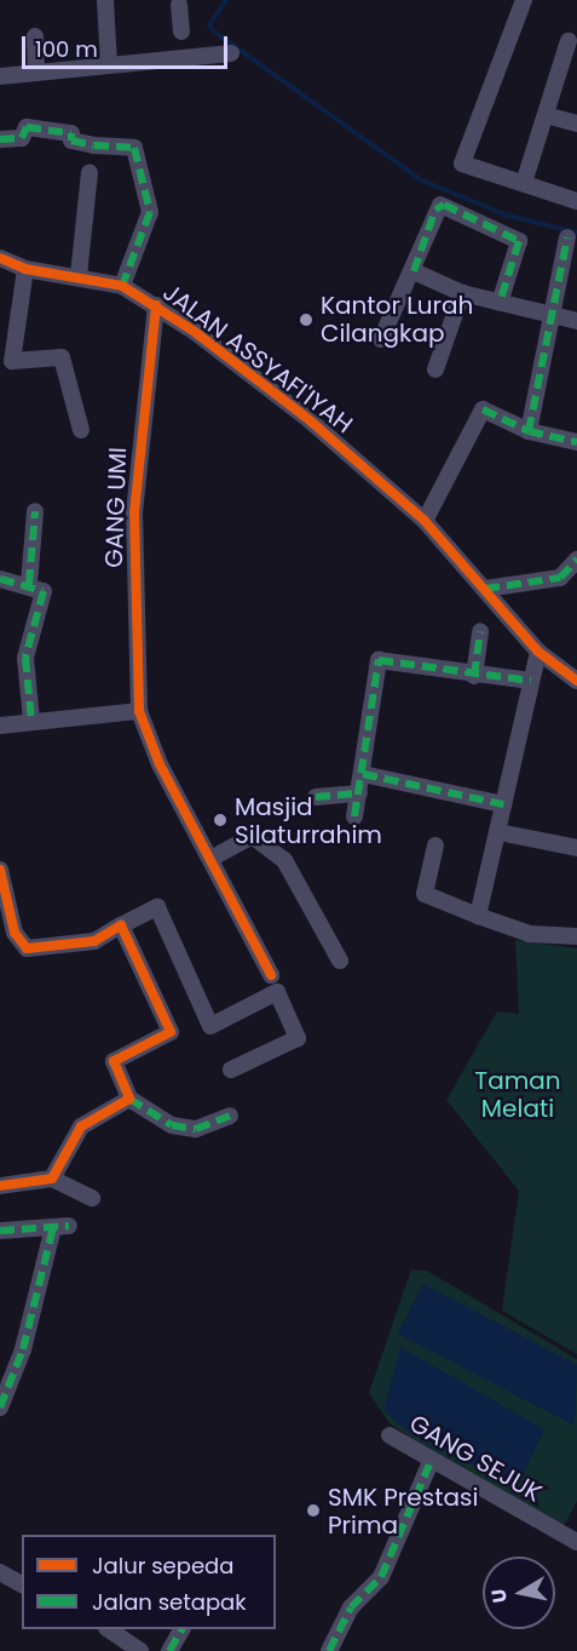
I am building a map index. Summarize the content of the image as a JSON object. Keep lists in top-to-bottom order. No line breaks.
{"streets":{"street":["JALAN ASSYAFI'IYAH","GANG UMI","GANG SEJUK"]},"crossings":[["JALAN ASSYAFI'IYAH","GANG UMI"]],"parks":["Taman Melati"],"places":["Kantor Lurah Cilangkap","Masjid Silaturrahim","SMK Prestasi Prima"],"legend":["Jalur sepeda","Jalan setapak"],"scale_bar":"100 m","north":"left"}
